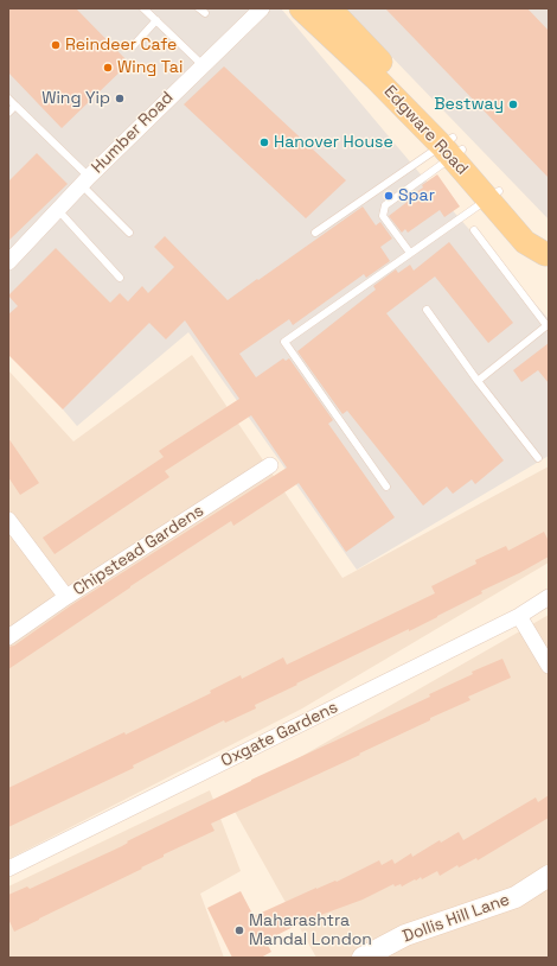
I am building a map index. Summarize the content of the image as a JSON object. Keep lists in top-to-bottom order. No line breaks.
{"streets":{"main road":["Edgware Road"],"street":["Humber Road","Chipstead Gardens","Oxgate Gardens","Dollis Hill Lane"]},"places":["Reindeer Cafe","Wing Tai","Wing Yip","Bestway","Hanover House","Spar","Maharashtra Mandal London"]}
